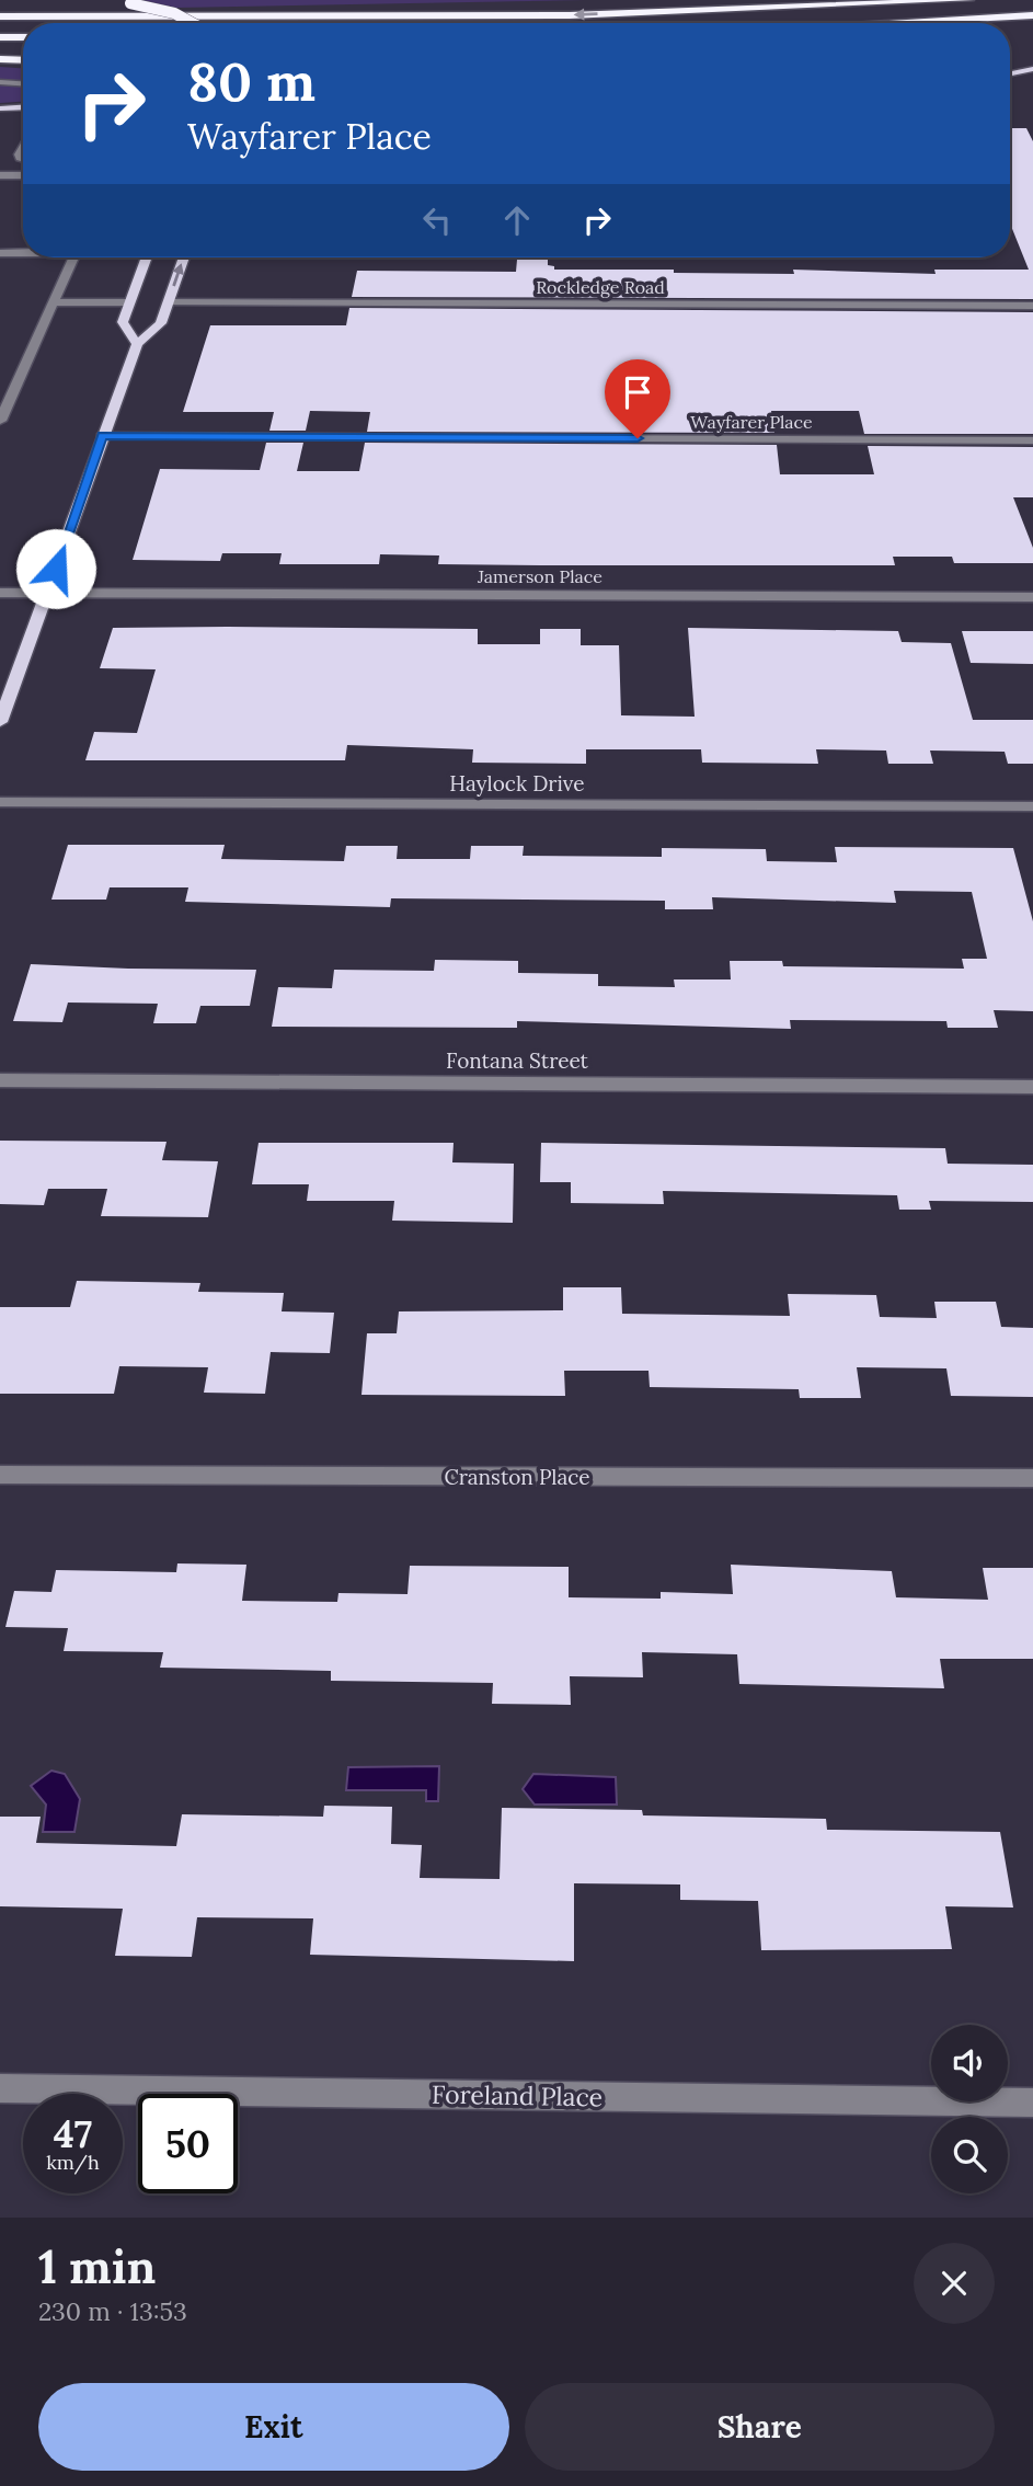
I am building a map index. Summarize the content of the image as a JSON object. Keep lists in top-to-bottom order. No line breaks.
{"streets":{"street":["Rockledge Road","Wayfarer Place","Jamerson Place","Haylock Drive","Fontana Street","Cranston Place","Foreland Place"]},"page":{"turn":["80 m","Wayfarer Place"],"speed":"47 km/h","limit":"50","heading":["1 min","230 m · 13:53"],"buttons":["Exit","Share"]}}
